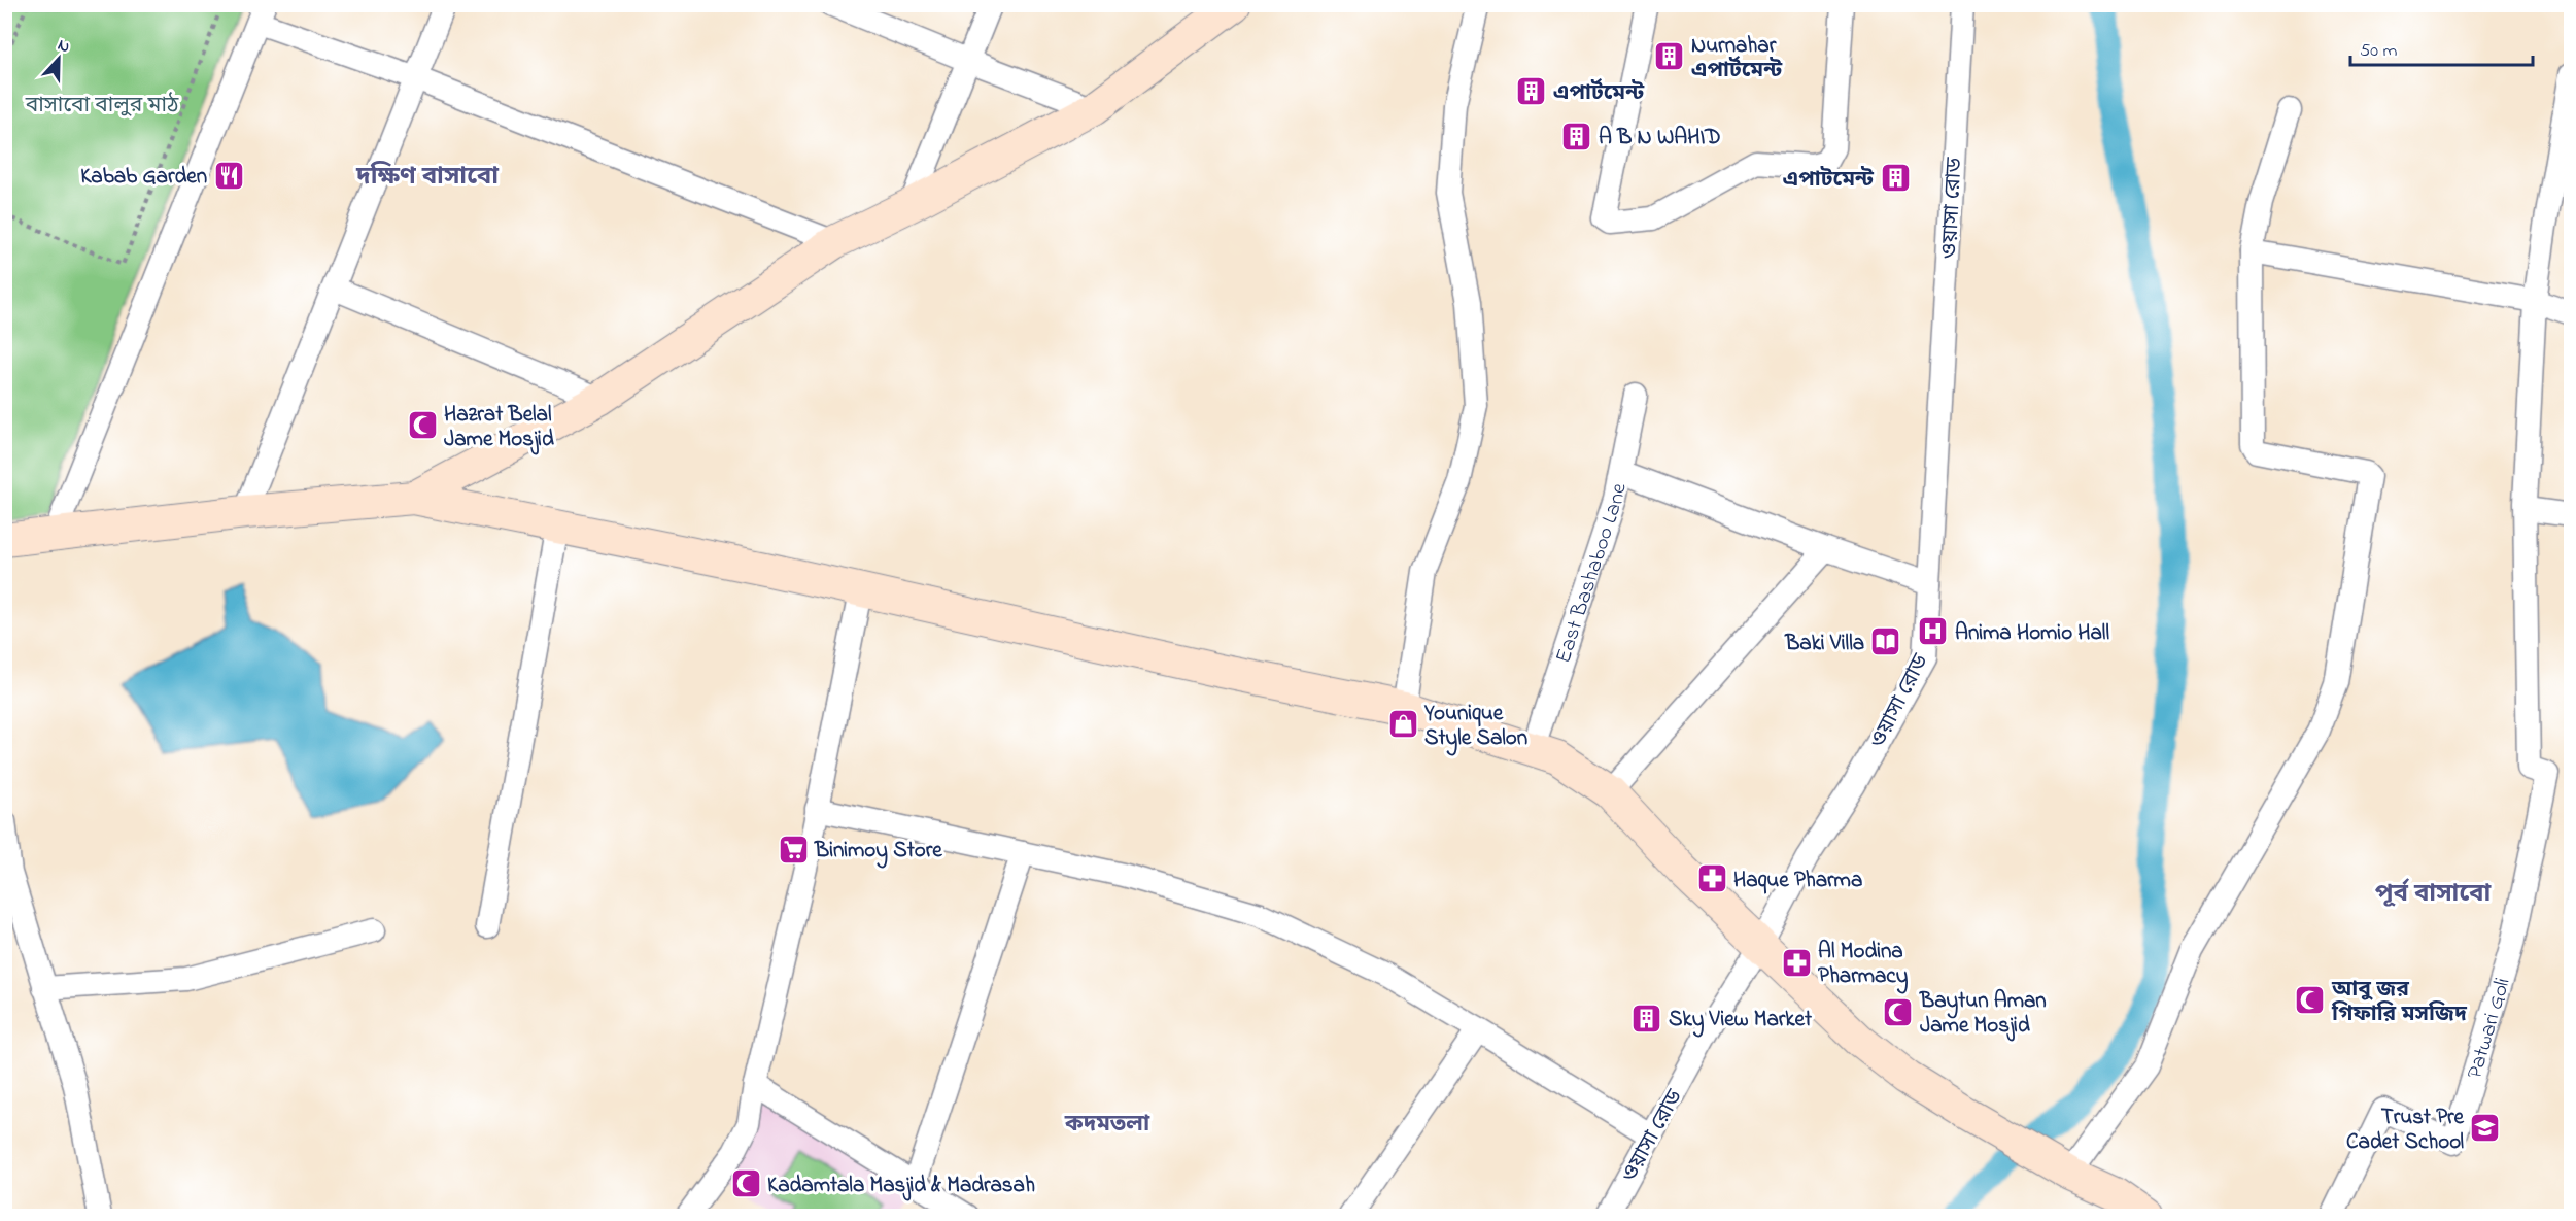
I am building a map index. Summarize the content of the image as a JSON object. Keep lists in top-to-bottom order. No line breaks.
{"streets":{"street":["ওয়াসা রোড","East Bashaboo Lane","Patwari Goli"]},"districts":["দক্ষিণ বাসাবো","পূর্ব বাসাবো","কদমতলা"],"parks":["বাসাবো বালুর মাঠ"],"places":{"building":["Nurnahar এপার্টমেন্ট","এপার্টমেন্ট","A B N WAHID","এপাটমেন্ট","Sky View Market"],"restaurant":["Kabab Garden"],"mosque":["Hazrat Belal Jame Mosjid","আবু জর গিফারি মসজিদ","Baytun Aman Jame Mosjid","Kadamtala Masjid & Madrasah"],"hospital":["Anima Homio Hall"],"library":["Baki Villa"],"shop":["Younique Style Salon"],"supermarket":["Binimoy Store"],"pharmacy":["Haque Pharma","Al Modina Pharmacy"],"school or university":["Trust Pre Cadet School"]},"scale_bar":"50 m","north":"top"}
